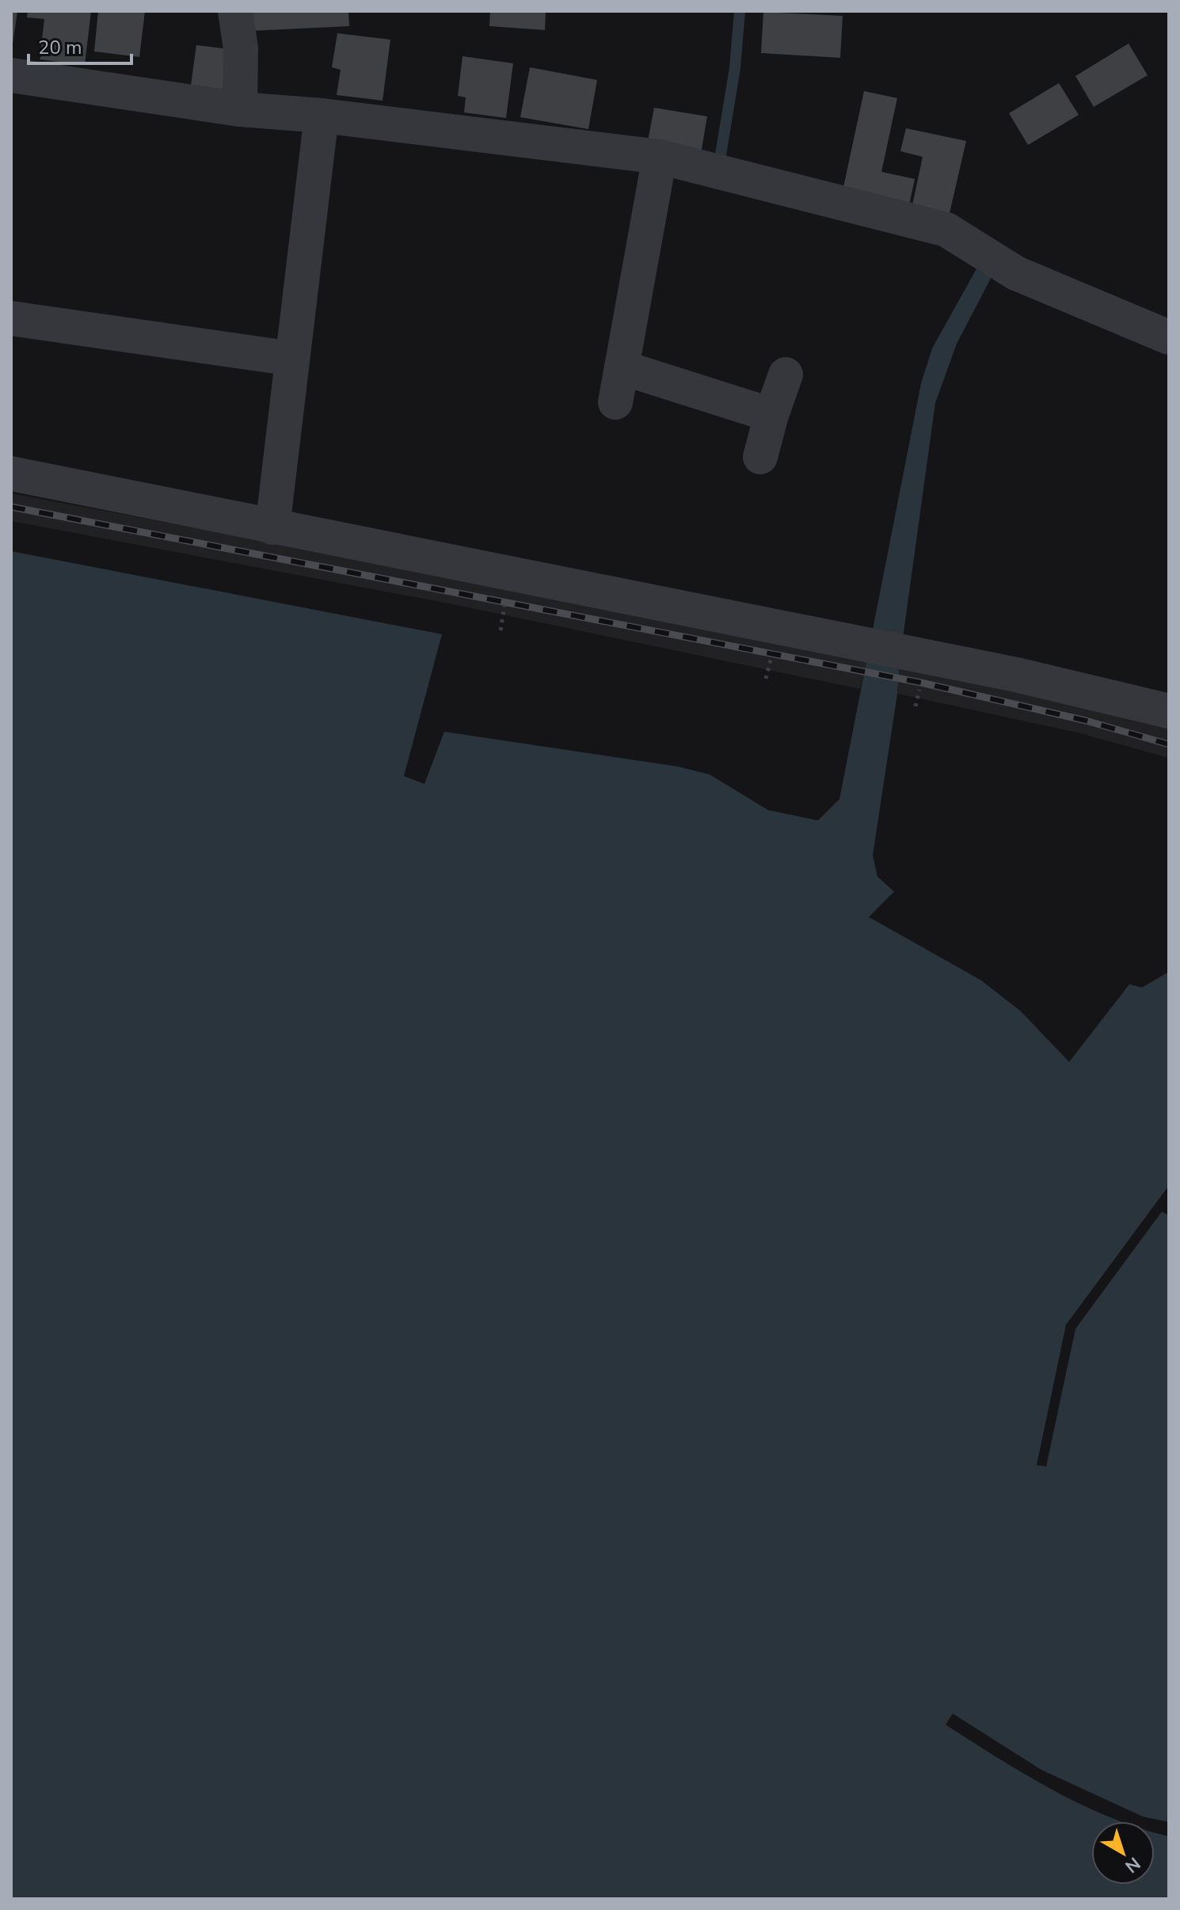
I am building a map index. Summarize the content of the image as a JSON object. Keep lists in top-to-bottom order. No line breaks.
{"scale_bar":"20 m","north":"bottom right"}
